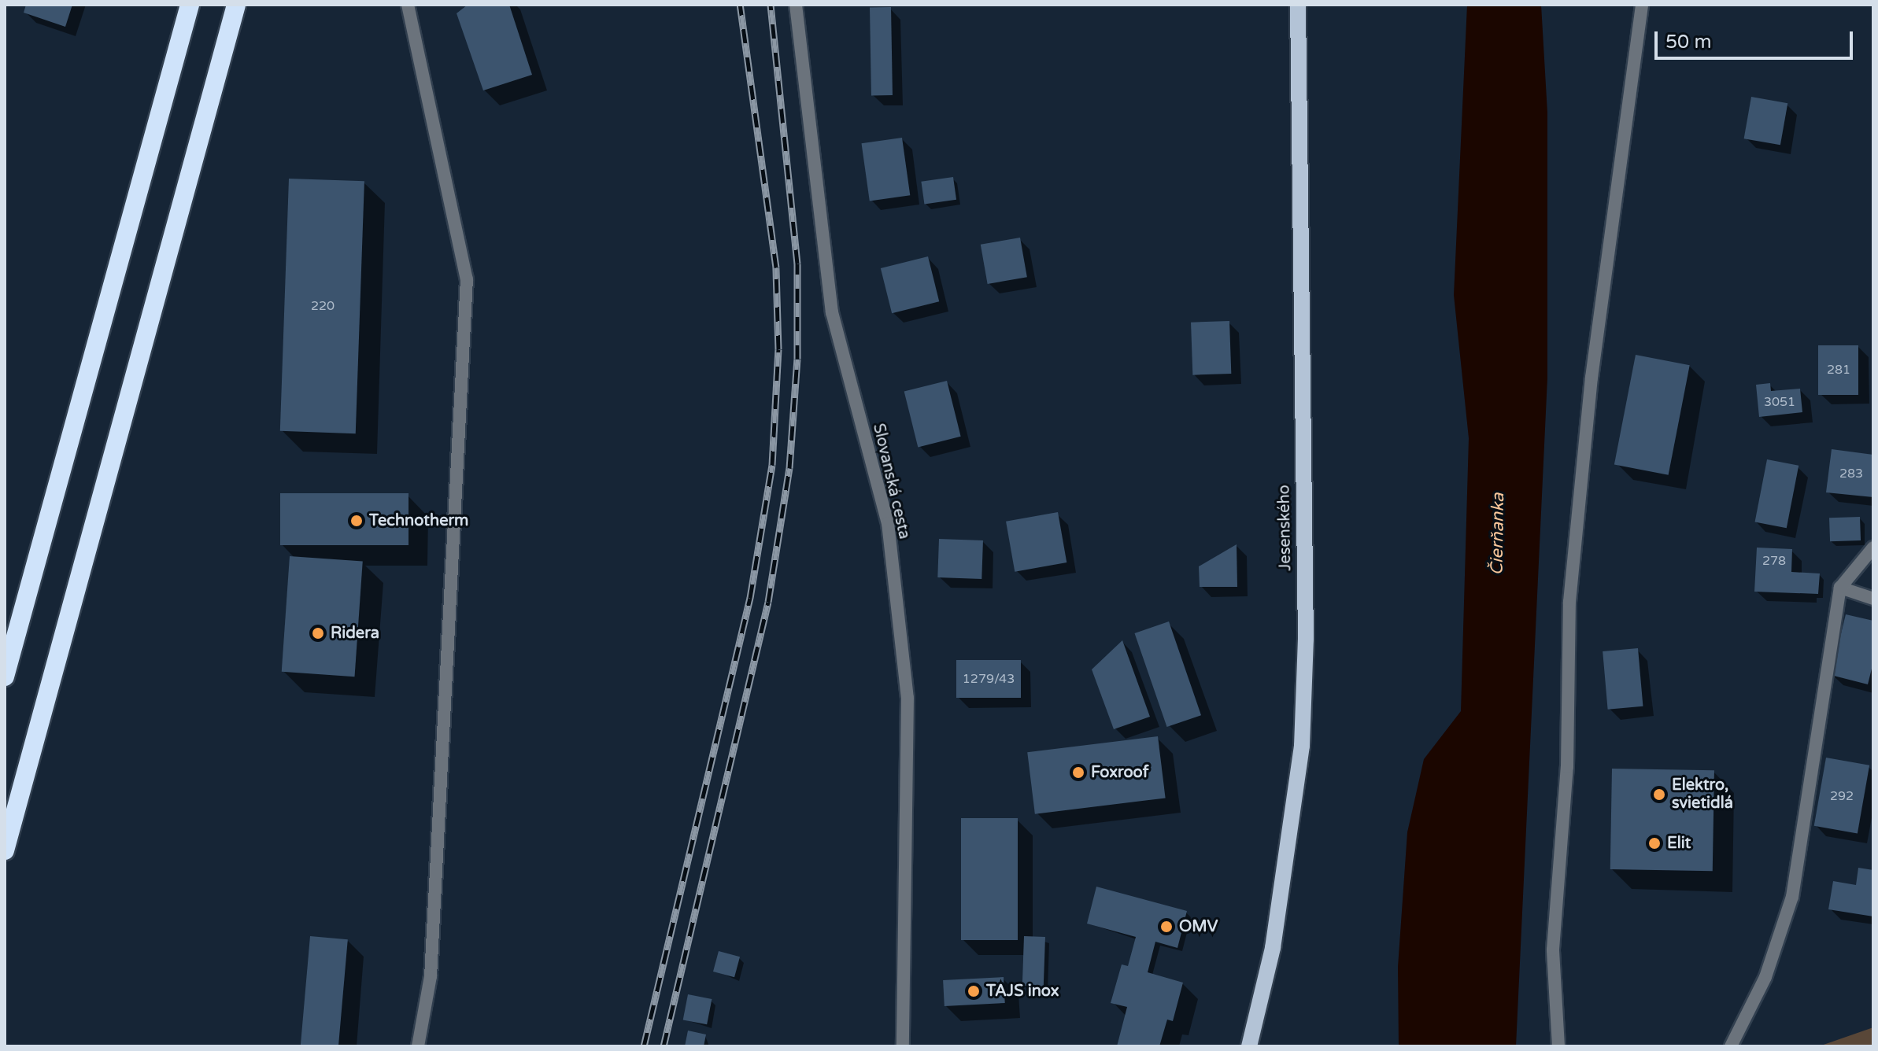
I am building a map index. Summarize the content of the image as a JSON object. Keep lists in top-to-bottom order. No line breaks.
{"streets":{"main road":["Jesenského"],"street":["Slovanská cesta"]},"water":["Čierňanka"],"places":["Technotherm","Ridera","Foxroof","Elektro, svietidlá","Elit","OMV","TAJS inox"],"house_numbers":["220","281","3051","283","278","1279/43","292"],"scale_bar":"50 m"}
